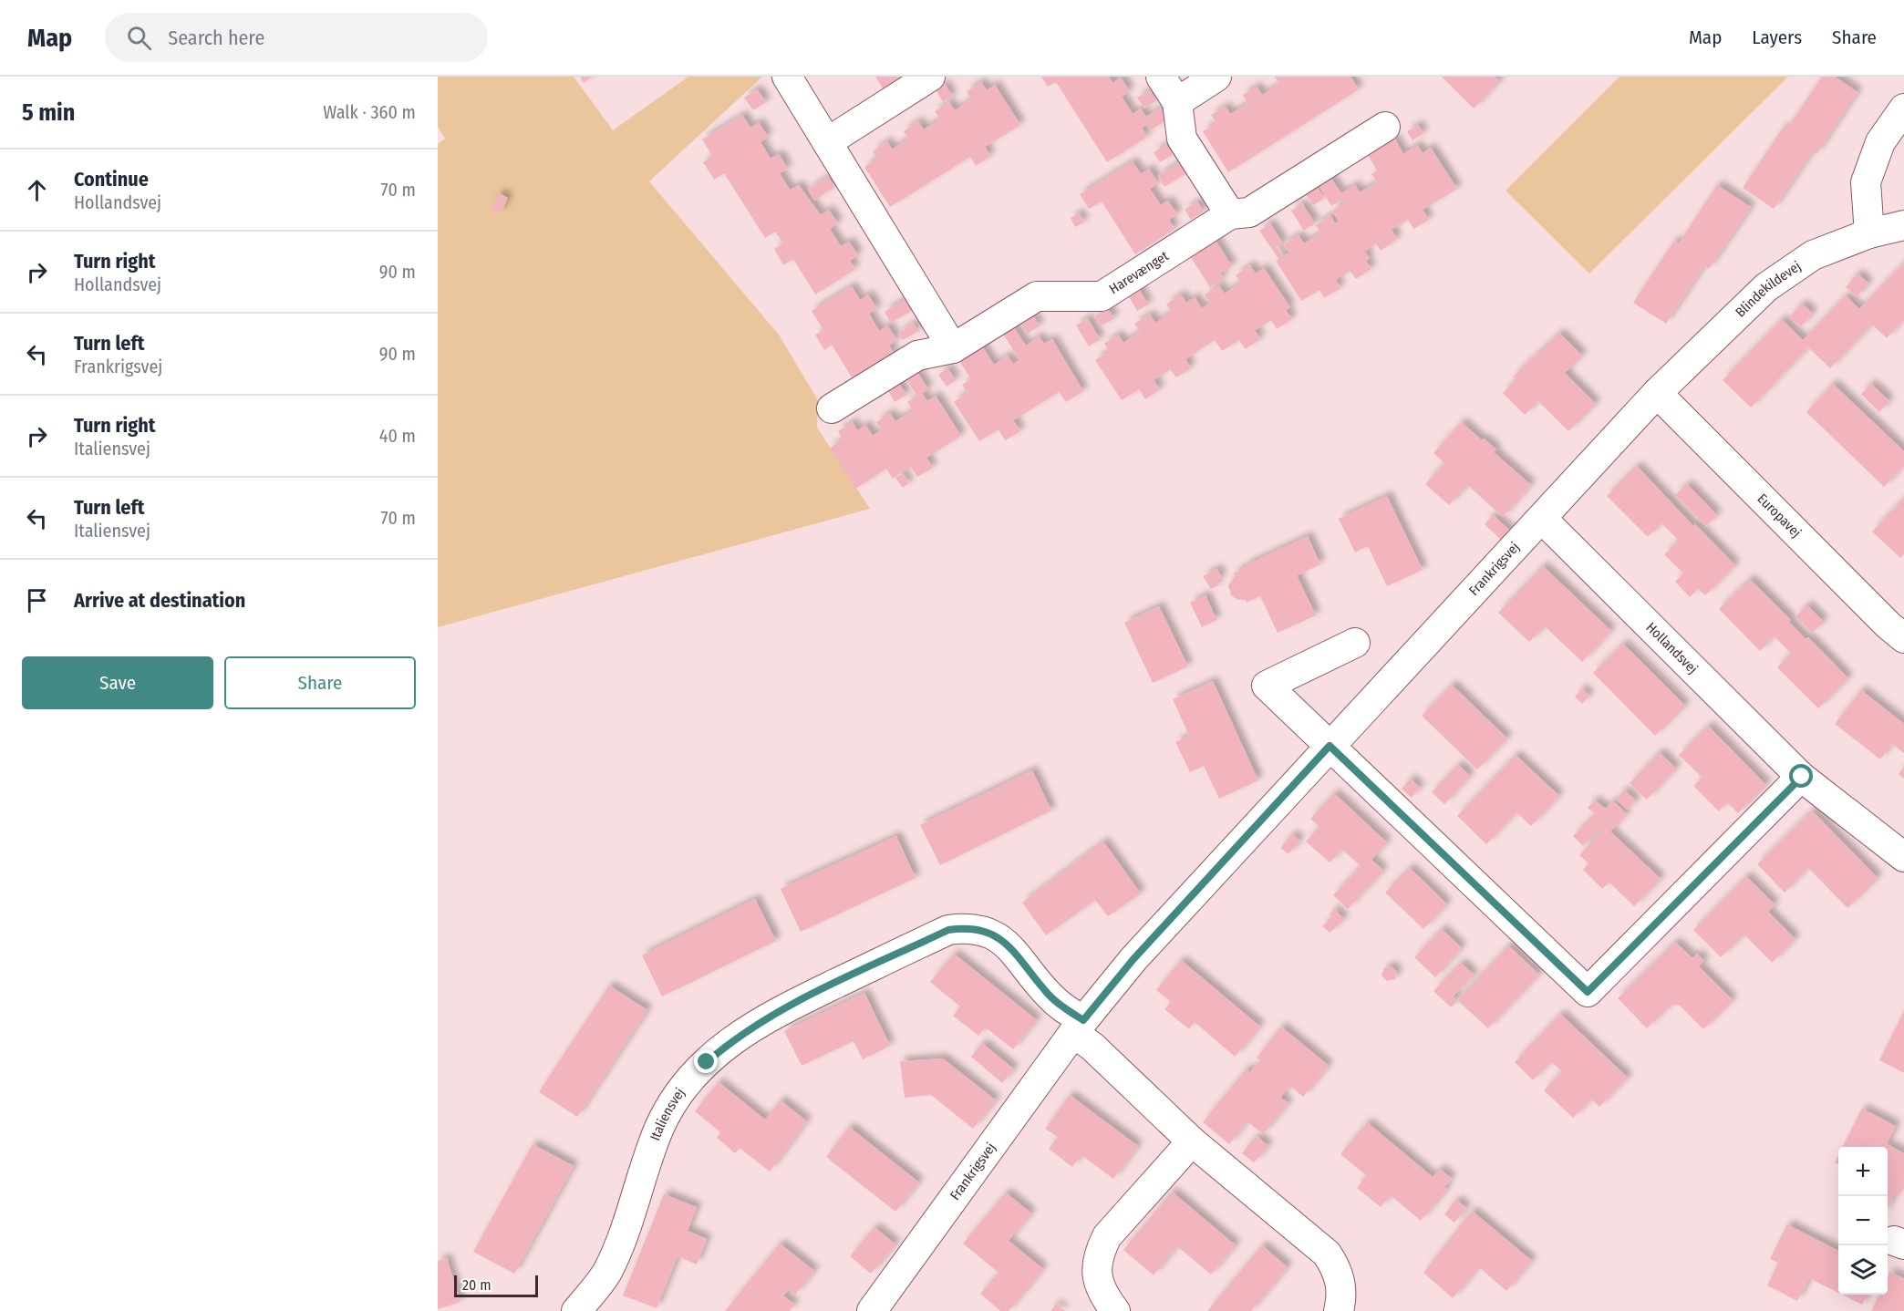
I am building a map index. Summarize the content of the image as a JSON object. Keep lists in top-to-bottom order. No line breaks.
{"streets":{"street":["Harevænget","Blindekildevej","Europavej","Frankrigsvej","Hollandsvej","Italiensvej"]},"crossings":[["Blindekildevej","Europavej"],["Blindekildevej","Frankrigsvej"],["Europavej","Frankrigsvej"],["Frankrigsvej","Hollandsvej"],["Frankrigsvej","Italiensvej"]],"scale_bar":"20 m","page":{"header":"Map","search":"Search here","nav":["Map","Layers","Share"],"heading":["5 min","Walk · 360 m"],"list":[["Continue","Hollandsvej","70 m"],["Turn right","Hollandsvej","90 m"],["Turn left","Frankrigsvej","90 m"],["Turn right","Italiensvej","40 m"],["Turn left","Italiensvej","70 m"],"Arrive at destination"],"buttons":["Save","Share"],"map_buttons":["+","−"],"scale":"20 m"}}
